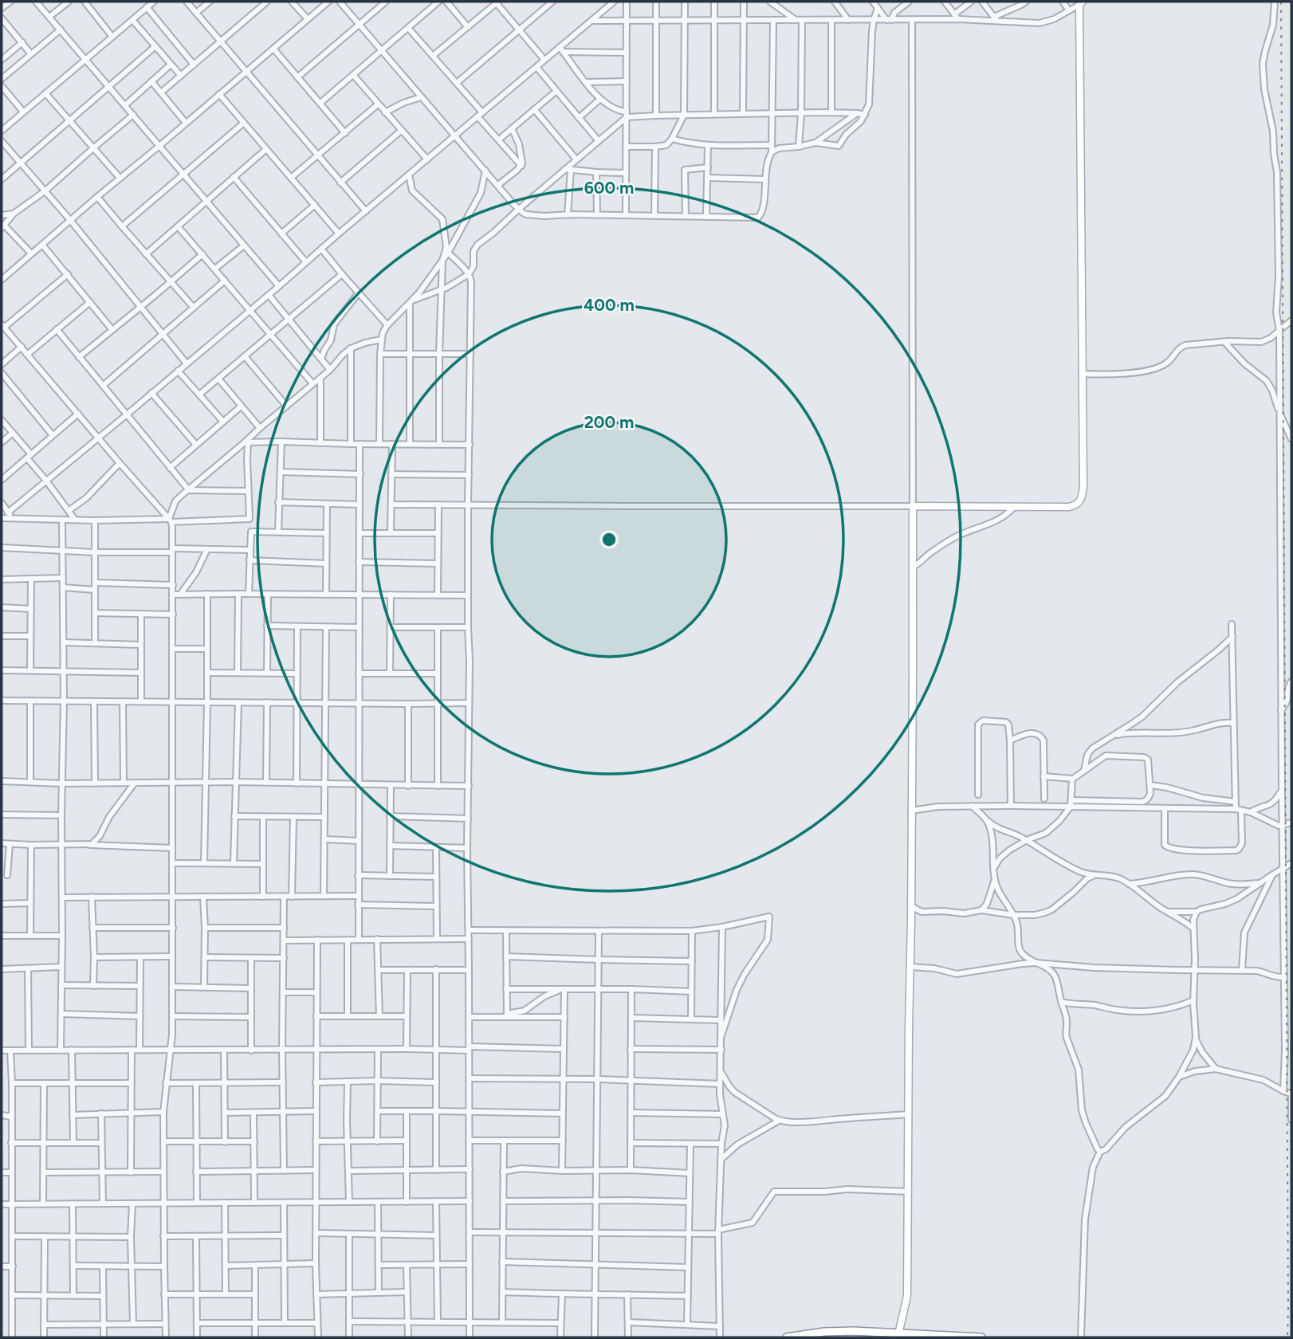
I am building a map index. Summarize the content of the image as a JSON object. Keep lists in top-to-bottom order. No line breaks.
{"rings":["600 m","400 m","200 m"]}
